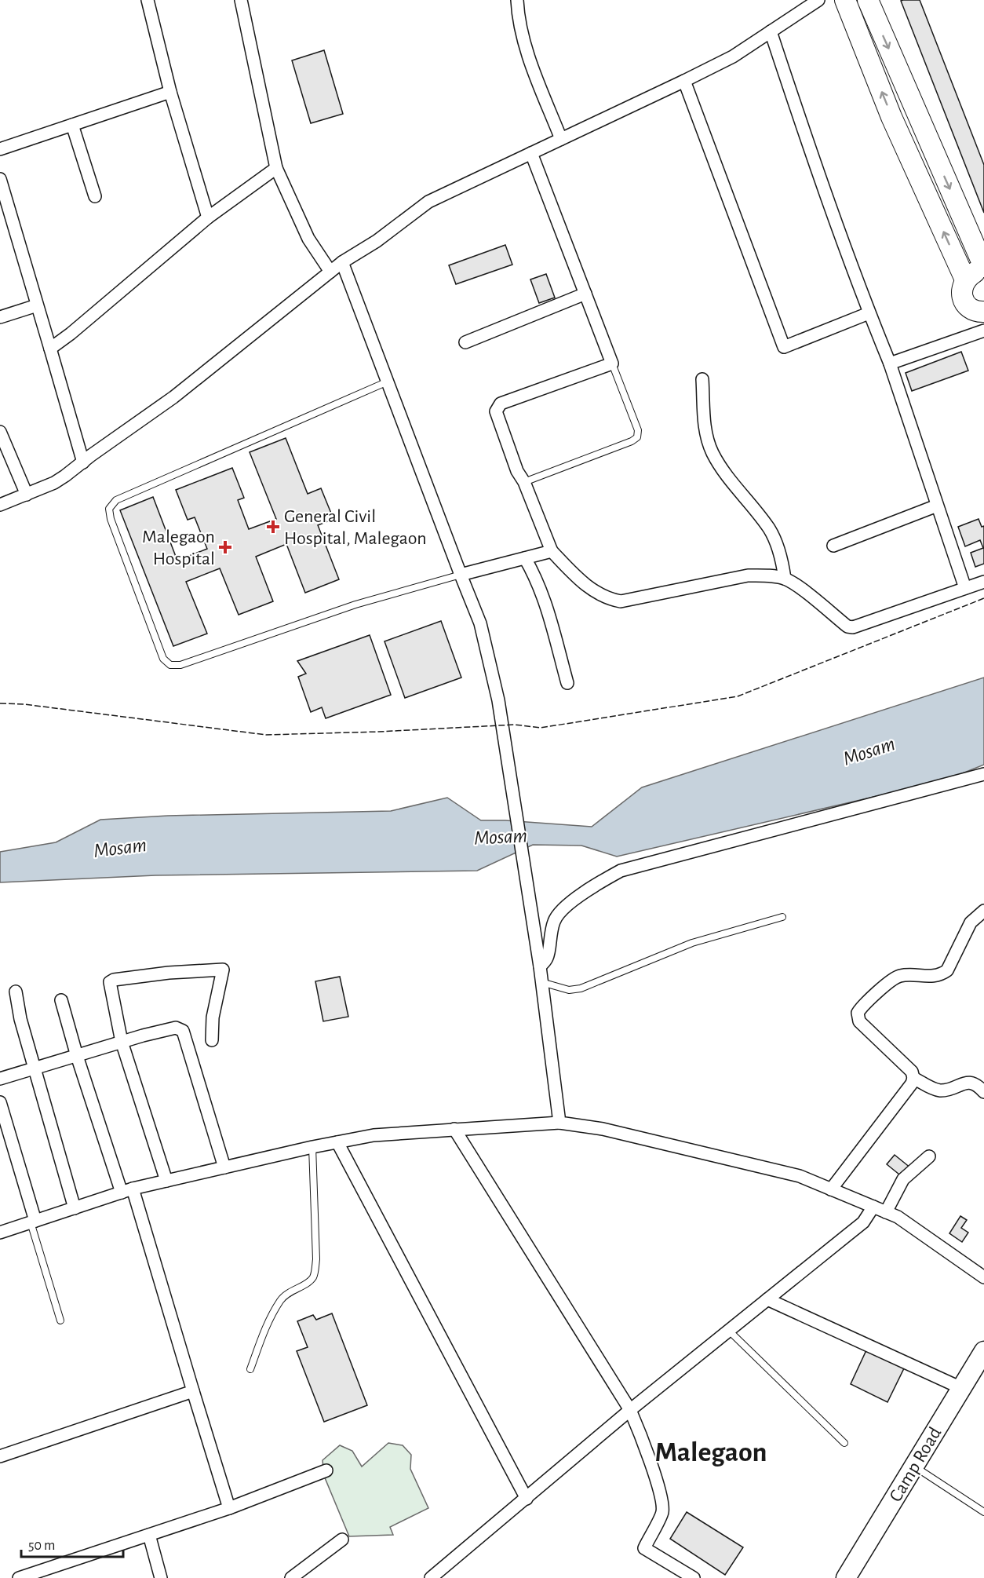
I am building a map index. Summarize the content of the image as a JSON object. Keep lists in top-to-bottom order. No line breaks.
{"streets":{"main road":["Camp Road"]},"districts":["Malegaon"],"water":["Mosam"],"places":{"health":["General Civil Hospital, Malegaon","Malegaon Hospital"]},"scale_bar":"50 m"}
